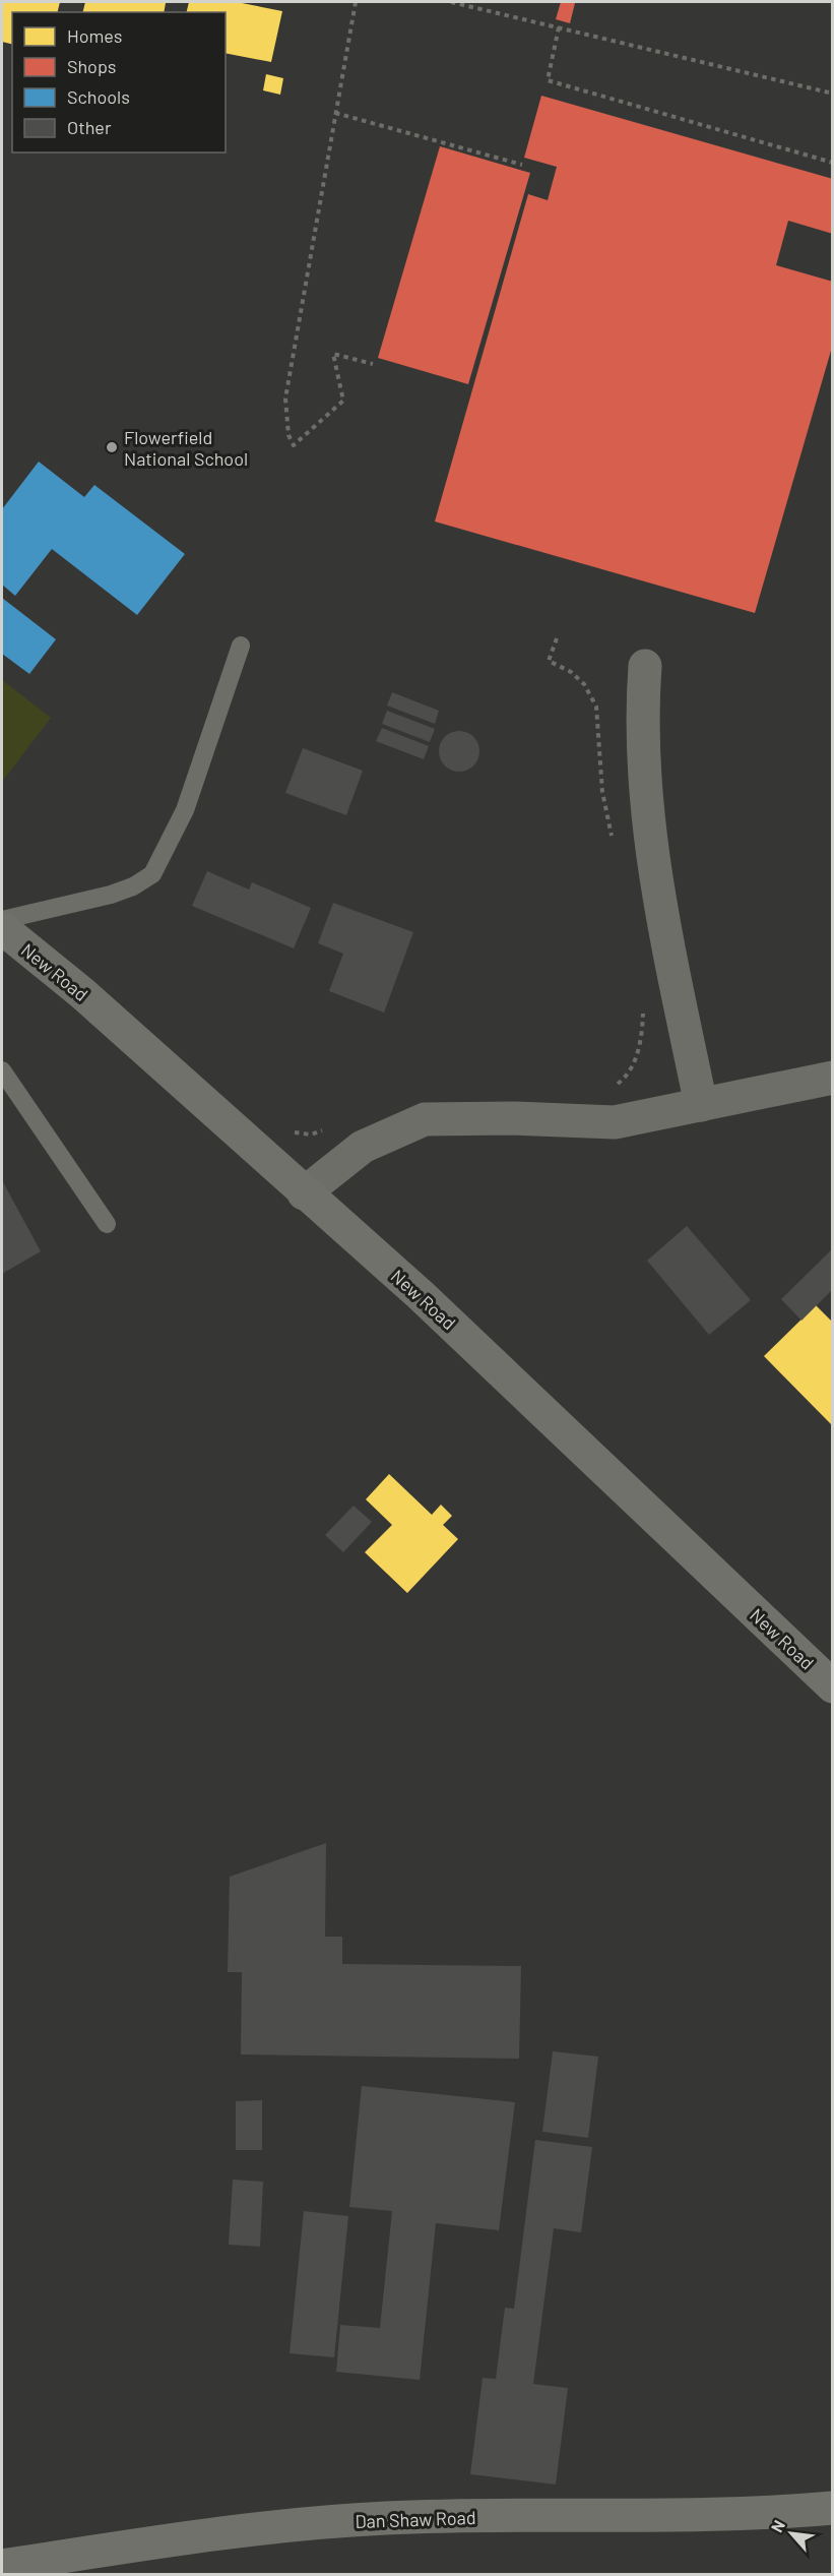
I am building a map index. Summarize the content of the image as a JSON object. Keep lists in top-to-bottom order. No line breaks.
{"streets":{"main road":["New Road","Dan Shaw Road"]},"places":["Flowerfield National School"],"legend":["Homes","Shops","Schools","Other"],"north":"top left"}
